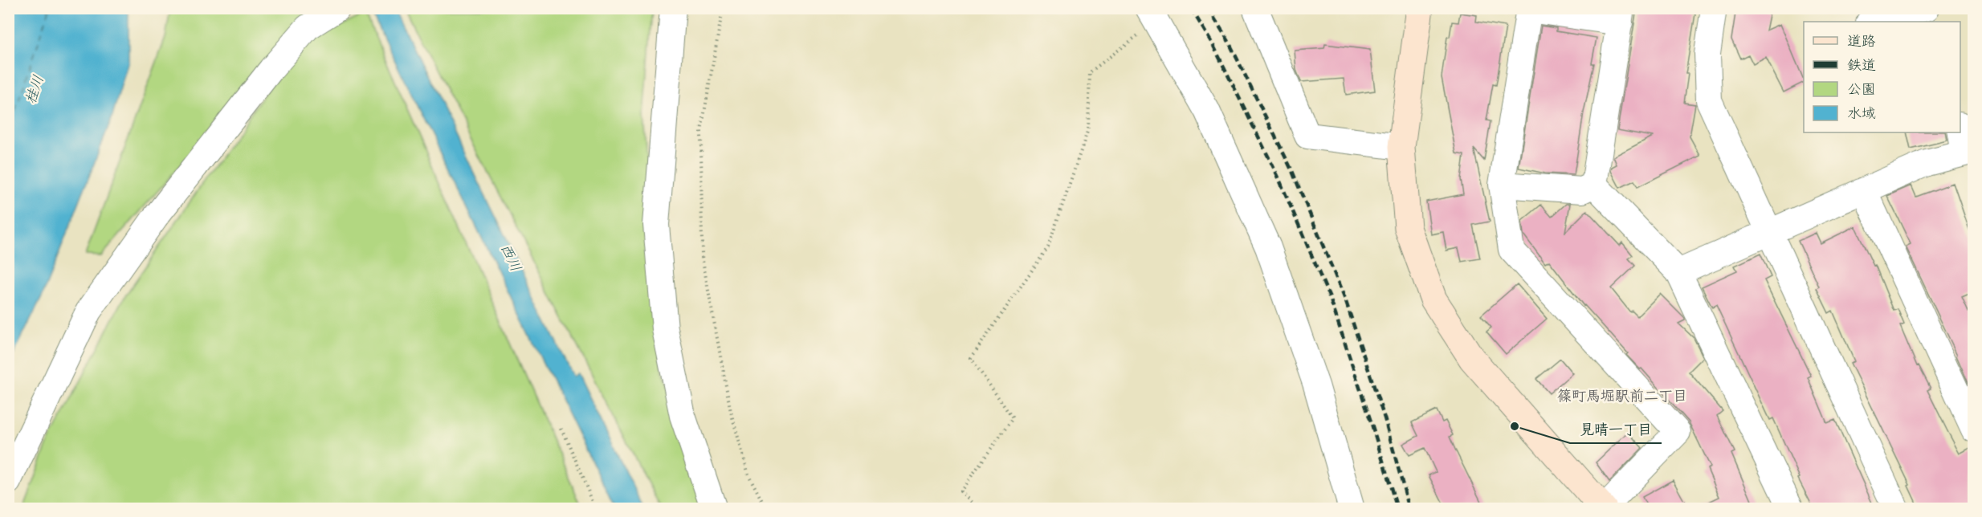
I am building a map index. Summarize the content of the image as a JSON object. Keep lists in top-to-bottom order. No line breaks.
{"districts":["篠町馬堀駅前二丁目"],"water":["桂川","西川"],"places":["見晴一丁目"],"legend":["道路","鉄道","公園","水域"]}
